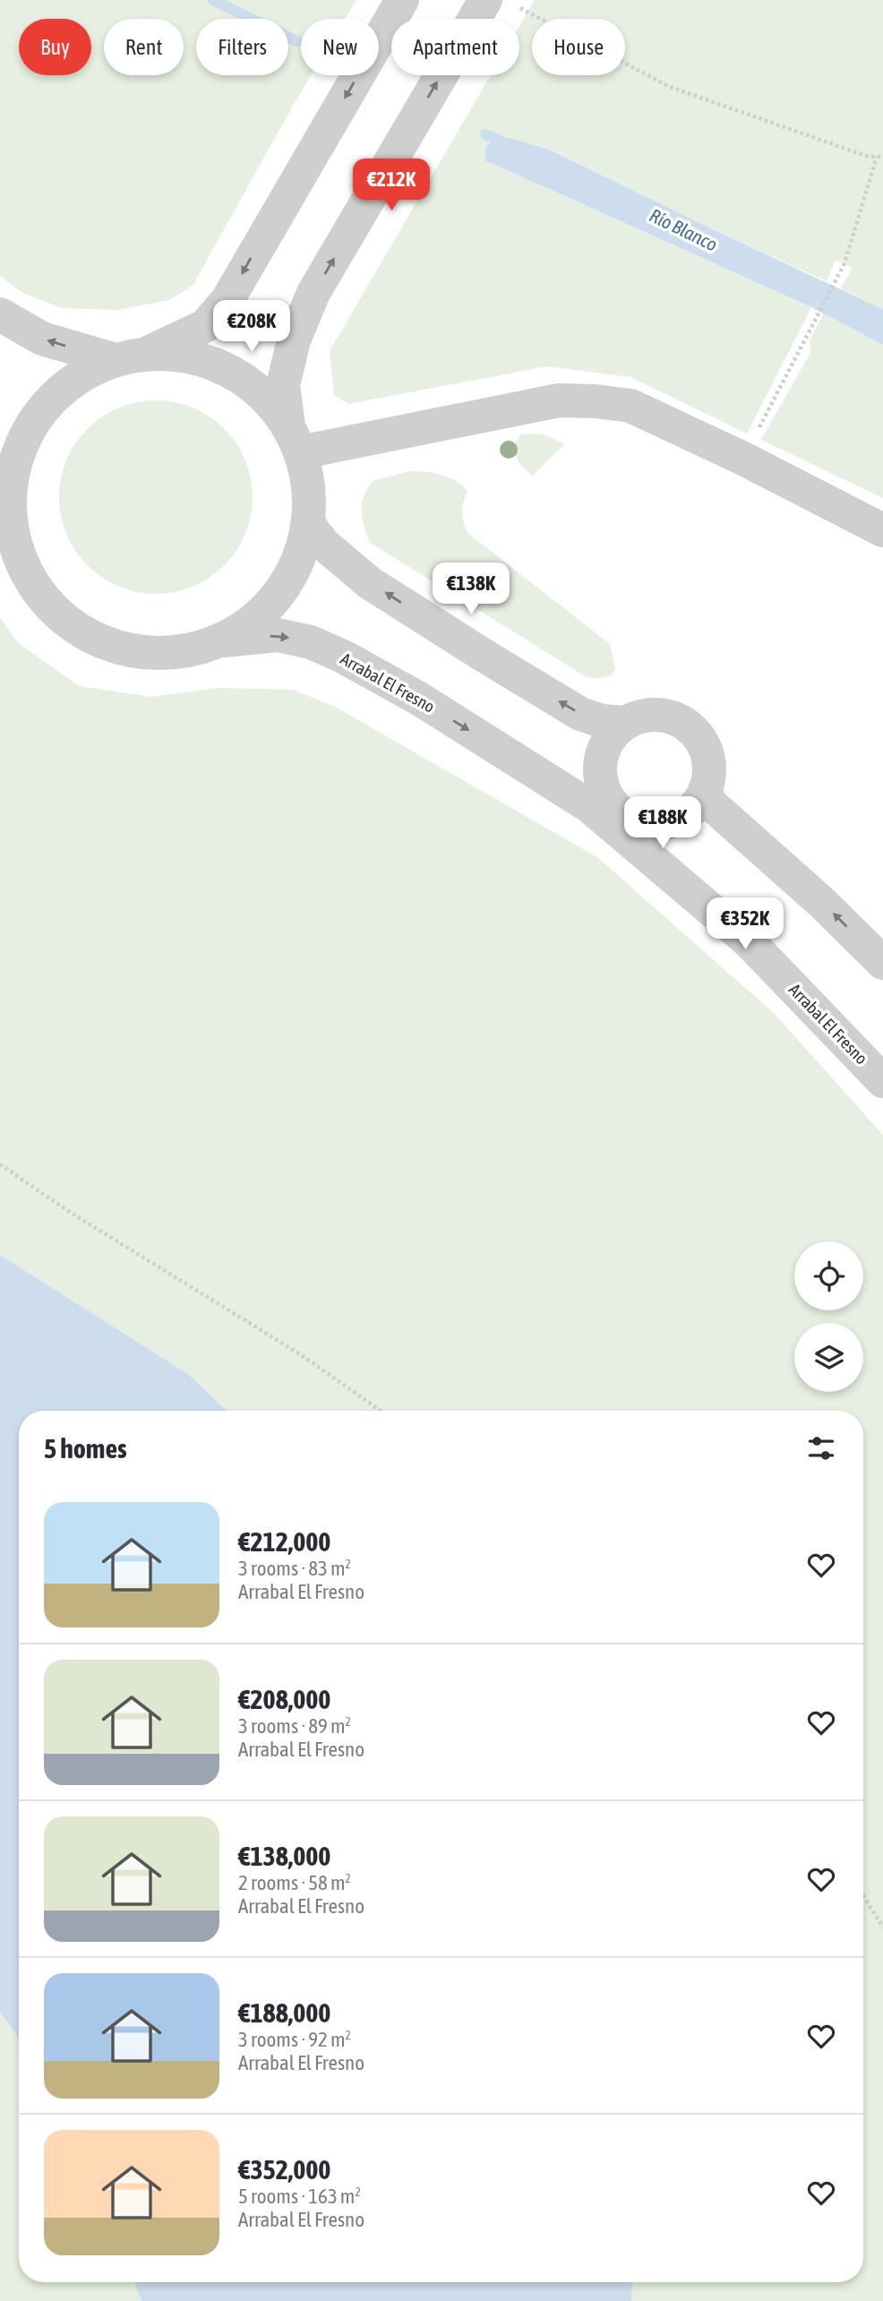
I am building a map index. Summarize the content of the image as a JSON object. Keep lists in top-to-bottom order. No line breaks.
{"streets":{"street":["Arrabal El Fresno"]},"water":["Río Blanco"],"page":{"chip":["Buy","Rent","Filters","New","Apartment","House"],"price":["€212K","€208K","€138K","€188K","€352K"],"heading":"5 homes","list":[{"name":"€212,000","note":"3 rooms · 83 m² · Arrabal El Fresno"},{"name":"€208,000","note":"3 rooms · 89 m² · Arrabal El Fresno"},{"name":"€138,000","note":"2 rooms · 58 m² · Arrabal El Fresno"},{"name":"€188,000","note":"3 rooms · 92 m² · Arrabal El Fresno"},{"name":"€352,000","note":"5 rooms · 163 m² · Arrabal El Fresno"}]}}
